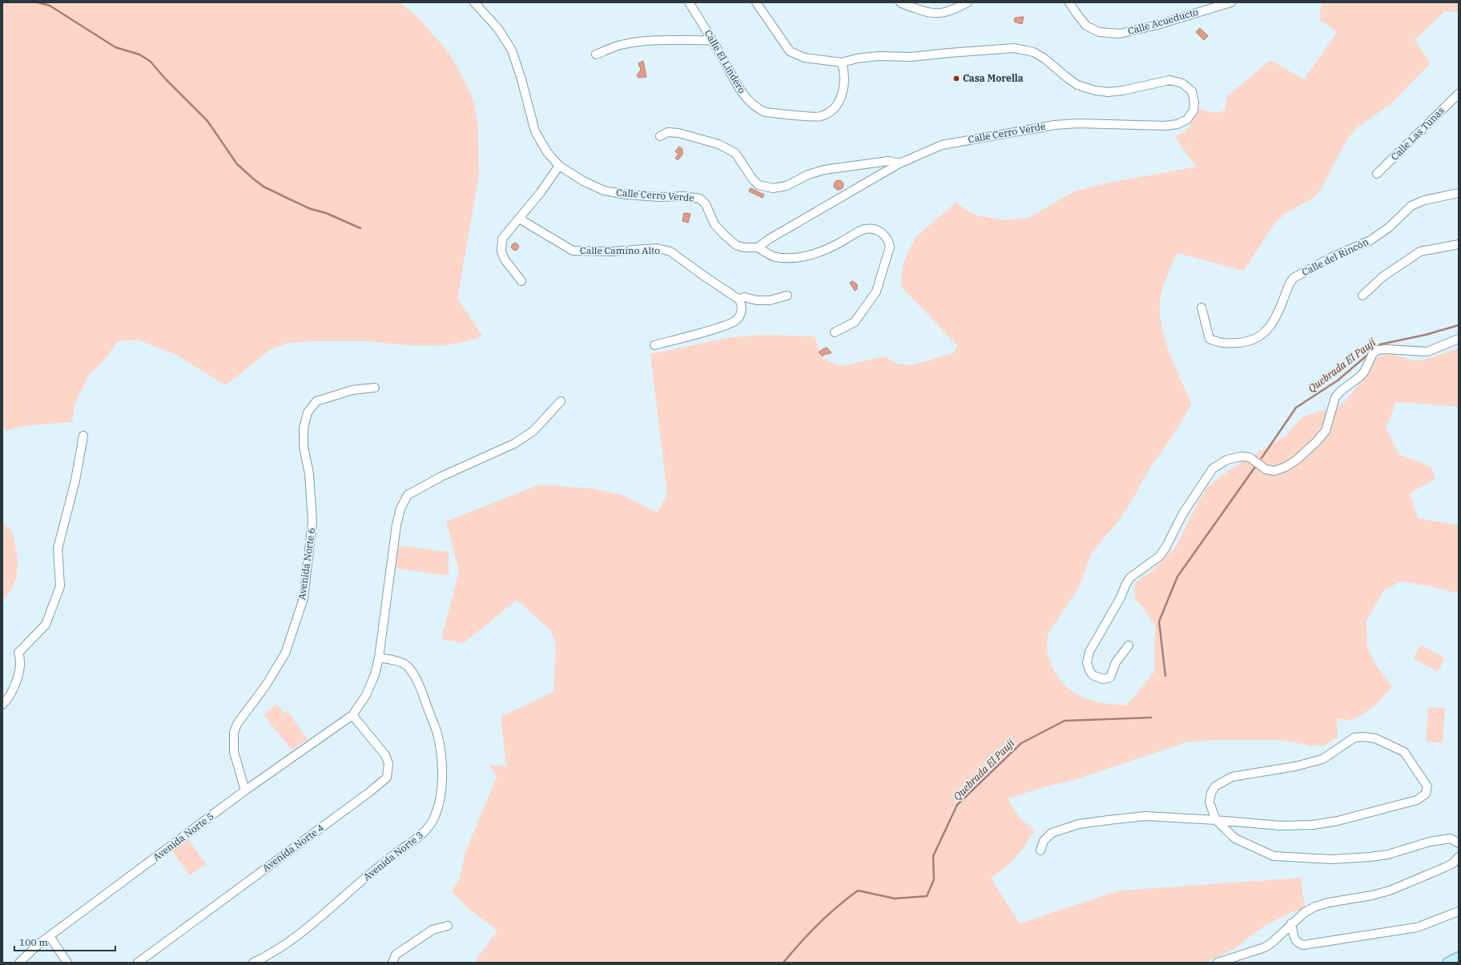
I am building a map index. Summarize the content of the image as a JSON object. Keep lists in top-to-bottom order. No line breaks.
{"streets":{"street":["Calle Acueducto","Calle El Lindero","Calle Cerro Verde","Calle Las Tunas","Calle Camino Alto","Calle del Rincón","Avenida Norte 6","Avenida Norte 5","Avenida Norte 4","Avenida Norte 3"]},"crossings":[["Calle El Lindero","Calle Cerro Verde"],["Avenida Norte 6","Avenida Norte 5"],["Avenida Norte 5","Avenida Norte 4"]],"water":["Quebrada El Paují"],"places":["Casa Morella"],"scale_bar":"100 m"}
